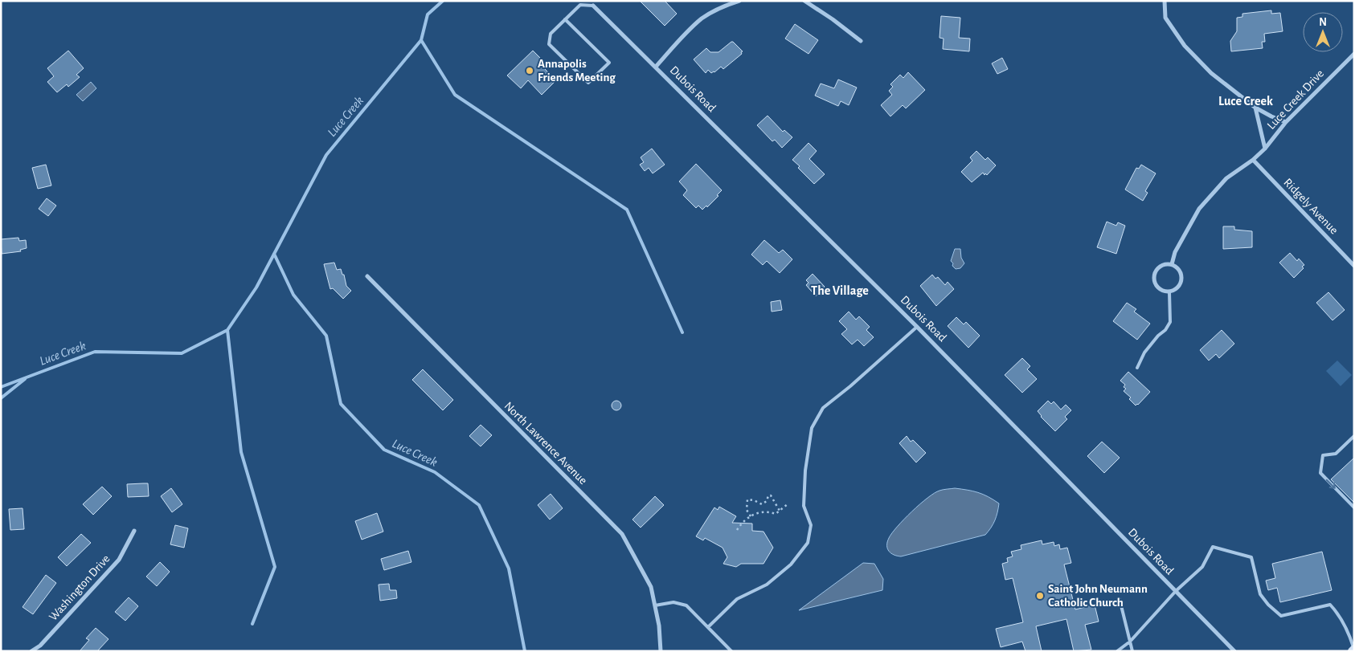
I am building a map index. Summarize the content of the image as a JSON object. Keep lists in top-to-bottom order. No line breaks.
{"streets":{"street":["Dubois Road","Luce Creek Drive","Ridgely Avenue","North Lawrence Avenue","Washington Drive"]},"crossings":[["Luce Creek Drive","Ridgely Avenue"]],"districts":["Luce Creek","The Village"],"water":["Luce Creek"],"places":["Annapolis Friends Meeting","Saint John Neumann Catholic Church"],"north":"top"}
